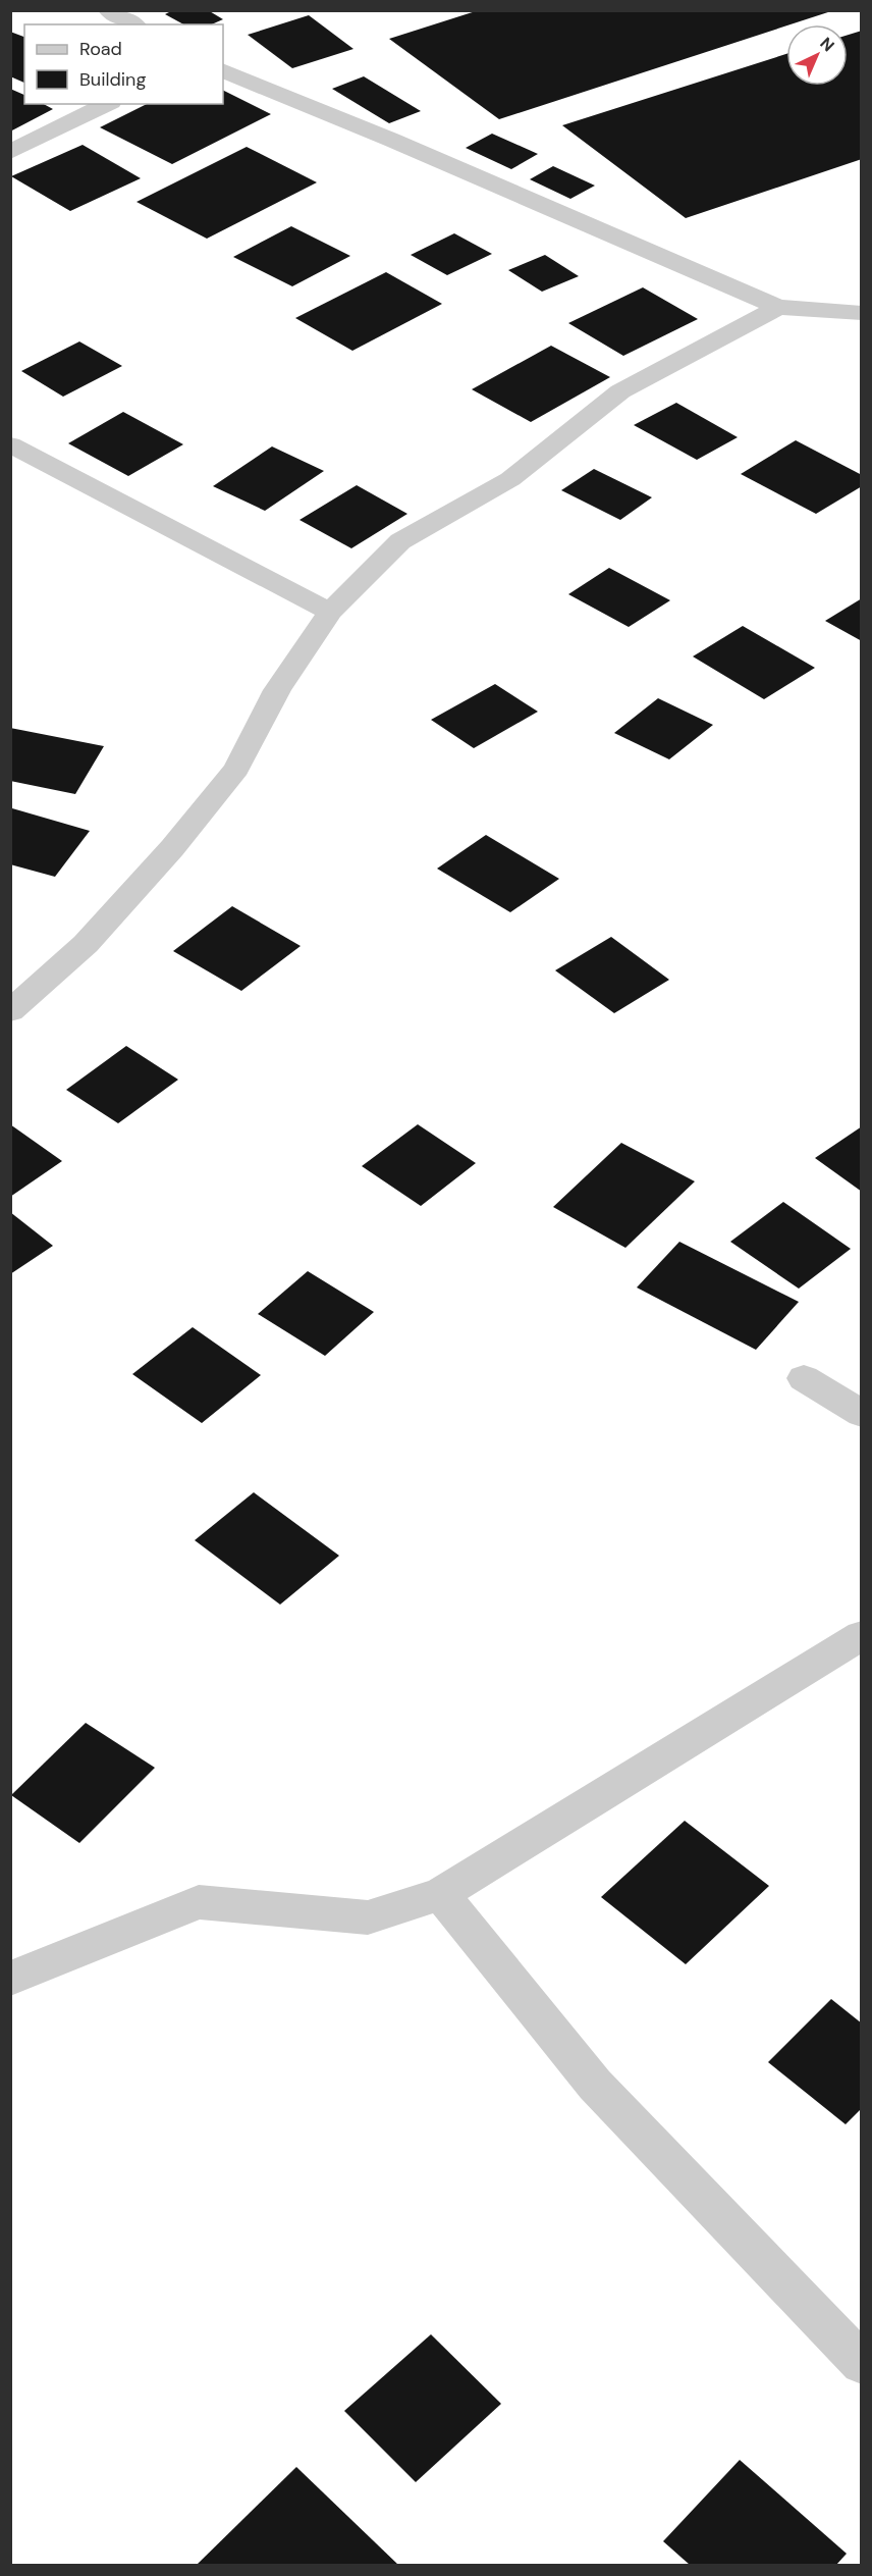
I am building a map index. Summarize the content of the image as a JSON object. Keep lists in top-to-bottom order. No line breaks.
{"legend":["Road","Building"],"north":"top right"}
